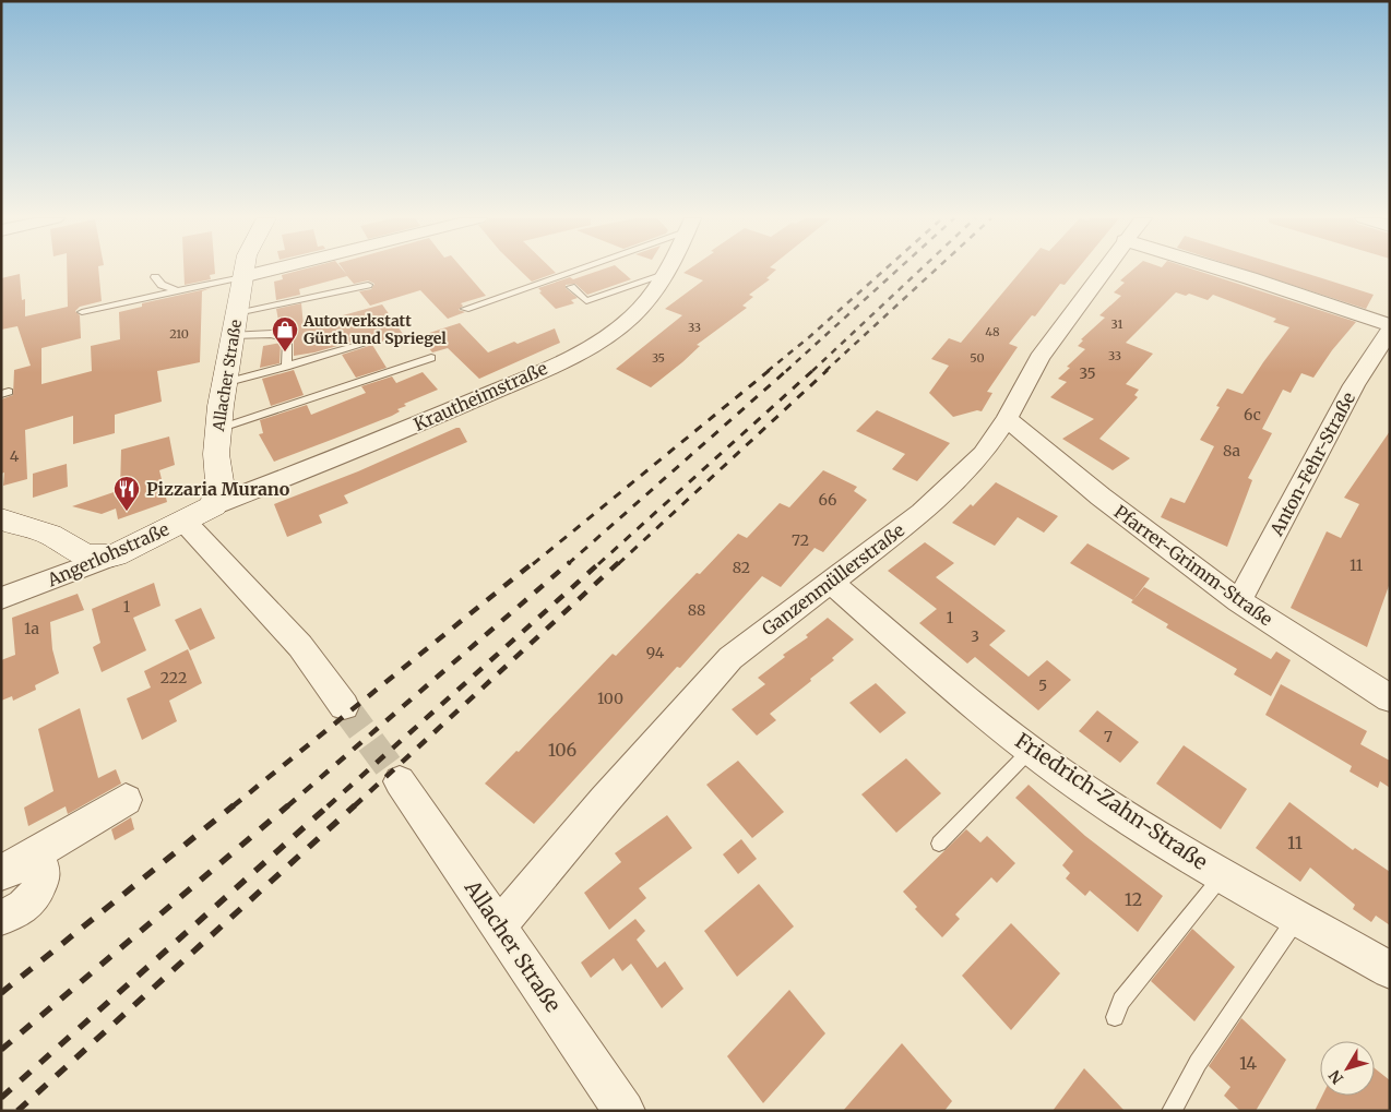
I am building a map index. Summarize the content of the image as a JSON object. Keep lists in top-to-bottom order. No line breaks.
{"streets":{"street":["Allacher Straße","Krautheimstraße","Anton-Fehr-Straße","Angerlohstraße","Pfarrer-Grimm-Straße","Ganzenmüllerstraße","Friedrich-Zahn-Straße"]},"crossings":[["Allacher Straße","Krautheimstraße"],["Allacher Straße","Angerlohstraße"],["Allacher Straße","Ganzenmüllerstraße"],["Krautheimstraße","Angerlohstraße"],["Anton-Fehr-Straße","Pfarrer-Grimm-Straße"],["Pfarrer-Grimm-Straße","Ganzenmüllerstraße"],["Ganzenmüllerstraße","Friedrich-Zahn-Straße"]],"places":{"shop":["Autowerkstatt Gürth und Spriegel"],"restaurant":["Pizzaria Murano"]},"house_numbers":["31","33","48","210","33","35","50","35","6c","8a","4","66","72","11","82","1","88","1","1a","3","94","222","5","100","7","106","11","12","14"],"north":"bottom left"}
